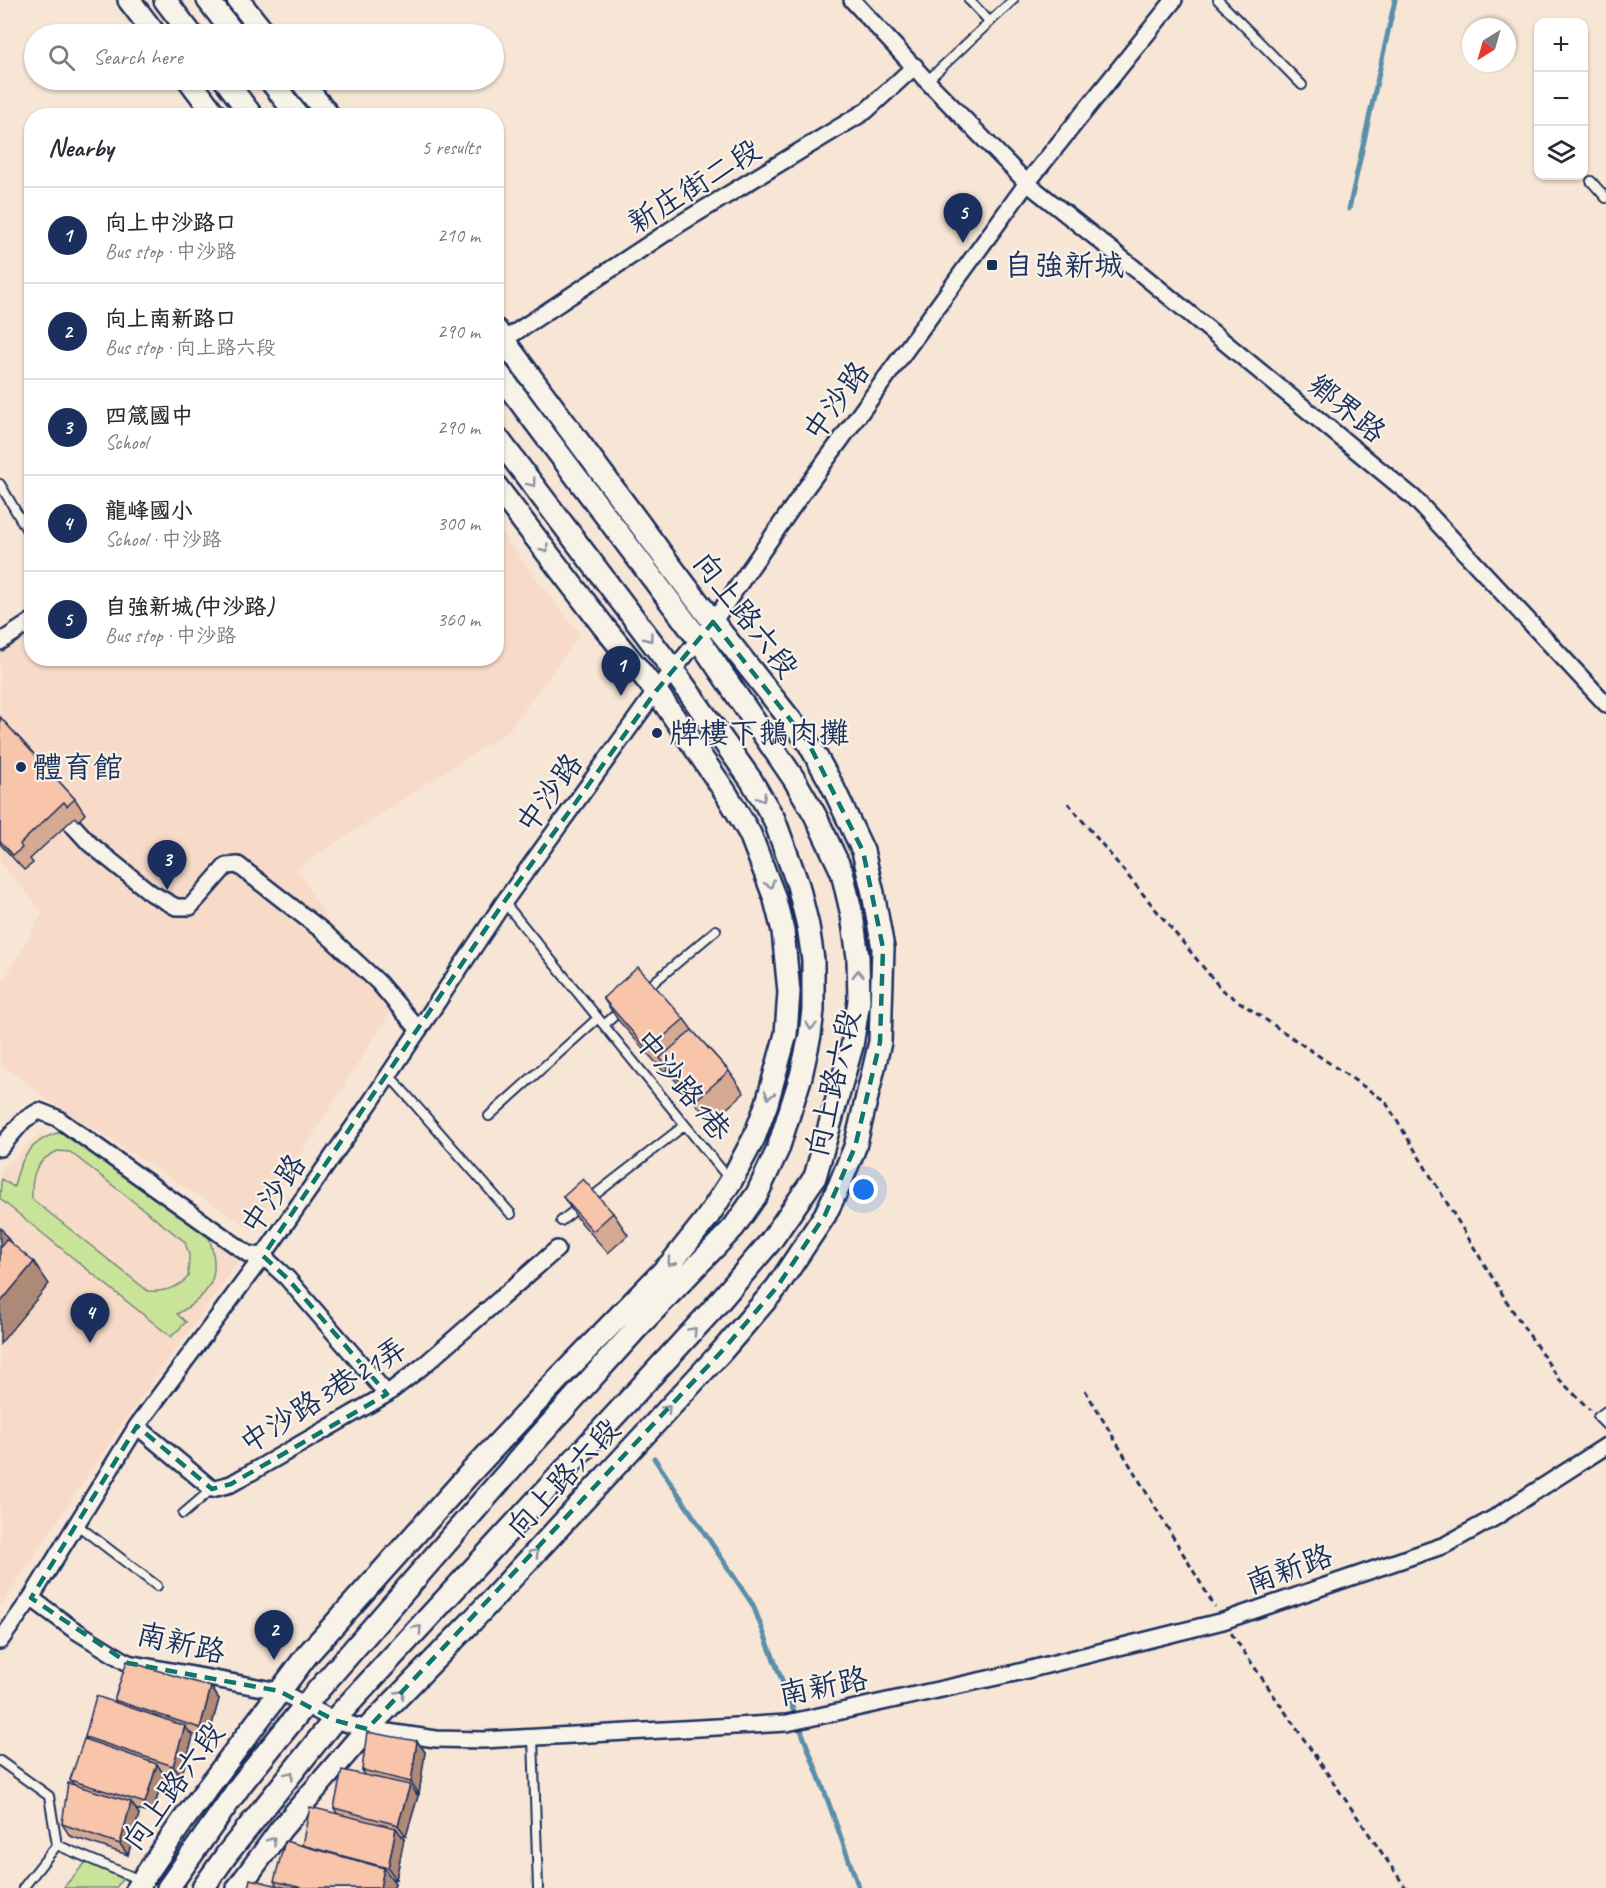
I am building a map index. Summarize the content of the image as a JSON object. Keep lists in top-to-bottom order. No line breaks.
{"streets":{"main road":["向上路六段"],"street":["新庄街二段","中沙路","鄉界路","中沙路3巷21弄","南新路"],"lane":["中沙路1巷"]},"crossings":[["新庄街二段","鄉界路"],["中沙路","鄉界路"],["中沙路","向上路六段"],["中沙路","中沙路1巷"],["中沙路","南新路"],["向上路六段","中沙路1巷"],["向上路六段","南新路"]],"places":{"transit":["自強新城"],"other":["牌樓下鵝肉攤","體育館"]},"north":"bottom left","page":{"map_buttons":["+","−"],"search":"Search here","heading":["Nearby","5 results"],"list":[{"mark":"1","name":"向上中沙路口","note":"Bus stop · 中沙路","value":"210 m"},{"mark":"2","name":"向上南新路口","note":"Bus stop · 向上路六段","value":"290 m"},{"mark":"3","name":"四箴國中","note":"School","value":"290 m"},{"mark":"4","name":"龍峰國小","note":"School · 中沙路","value":"300 m"},{"mark":"5","name":"自強新城(中沙路)","note":"Bus stop · 中沙路","value":"360 m"}],"pins":["5","1","3","4","2"]}}
